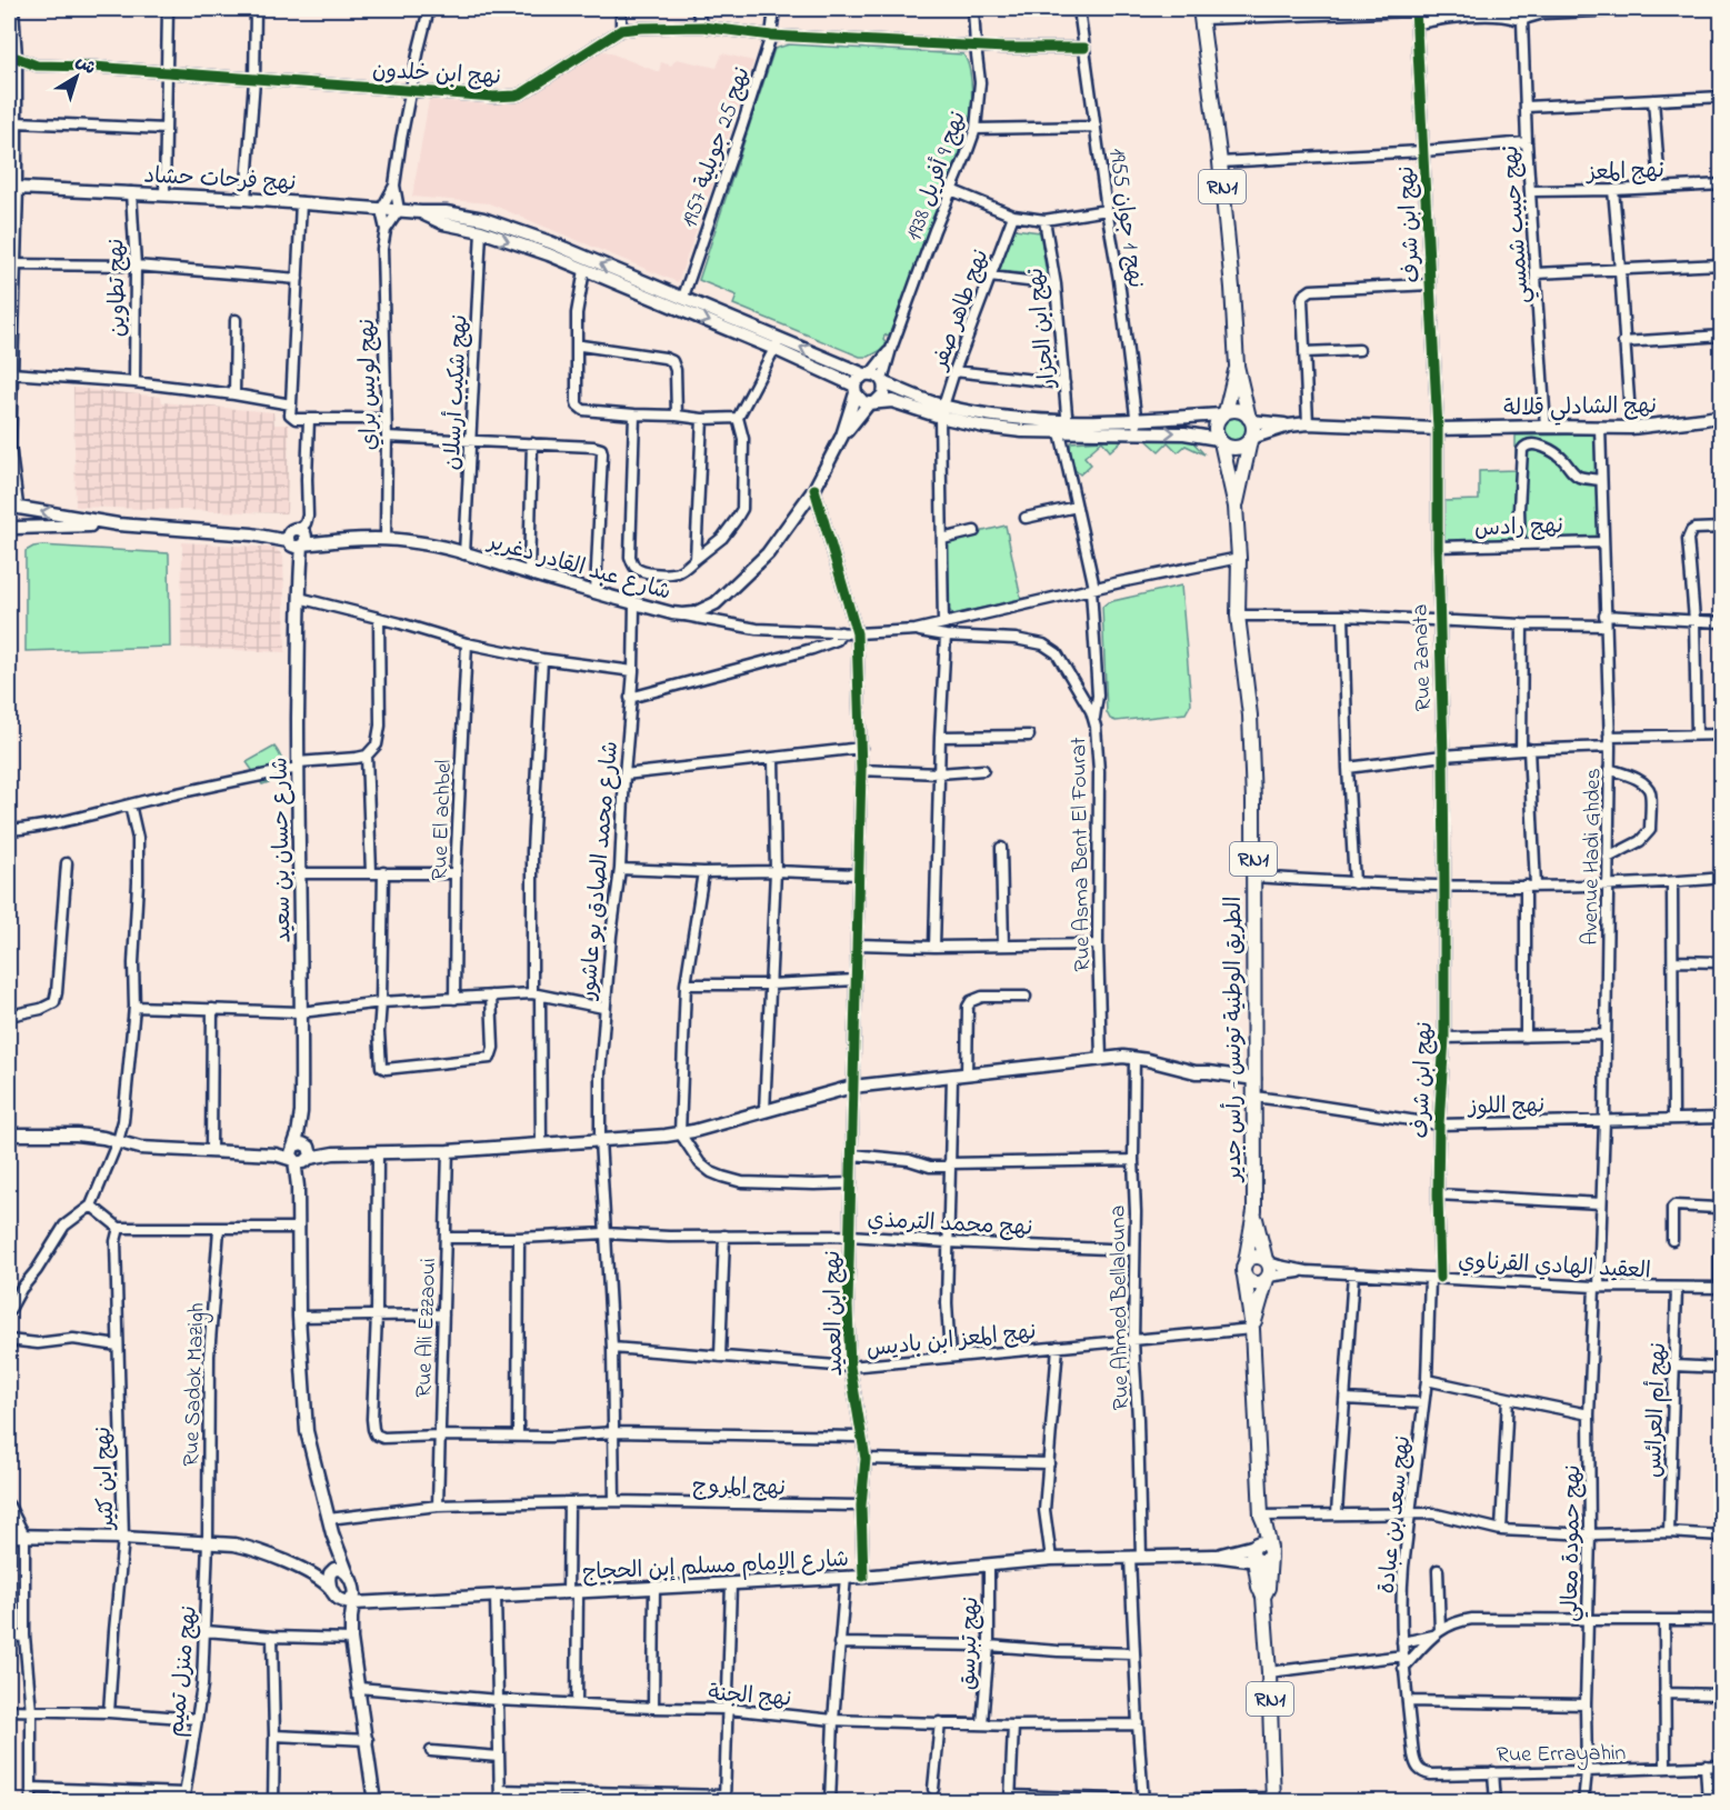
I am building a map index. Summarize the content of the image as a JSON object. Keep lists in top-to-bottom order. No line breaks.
{"streets":{"main road":["RN1","الطريق الوطنية تونس - رأس جدير"],"street":["نهج ابن خلدون","نهج 25 جويلية 1957","نهج المعز","نهج 9 أفريل 1938","نهج فرحات حشاد","نهج 1 جوان 1955","نهج ابن شرف","نهج حبيب شمسي","نهج تطاوين","نهج طاهر صفر","نهج ابن الجزار","نهج لويس براي","نهج شكيب أرسلان","نهج الشادلي قلالة","نهج رادس","شارع عبد القادر دغرير","Rue Zanata","Rue El achbel","شارع حسان بن سعيد","Rue Asma Bent El Fourat","Avenue Hadi Ghdes","شارع محمد الصادق بو عاشور","نهج اللوز","نهج محمد الترمذي","العقيد الهادي القرناوي","Rue Ahmed Bellalouna","نهج ابن العميد","Rue Ali Ezzaoui","نهج المعز ابن باديس","Rue Sadok Mazigh","نهج أم العرائس","نهج ابن كثير","نهج المروج","نهج سعد بن عبادة","نهج حمودة معالي","شارع اﻹمام مسلم إبن الحجاج","نهج تبرسق","نهج منزل تميم","نهج الجنة","Rue Errayahin"]},"crossings":[["نهج ابن خلدون","نهج 25 جويلية 1957"],["نهج ابن خلدون","نهج 9 أفريل 1938"],["نهج ابن خلدون","نهج 1 جوان 1955"],["نهج المعز","نهج حبيب شمسي"],["نهج فرحات حشاد","نهج تطاوين"],["RN1","الطريق الوطنية تونس - رأس جدير"],["نهج ابن شرف","نهج الشادلي قلالة"],["نهج ابن شرف","Rue Zanata"],["نهج ابن شرف","نهج اللوز"],["نهج ابن شرف","العقيد الهادي القرناوي"],["نهج ابن شرف","نهج سعد بن عبادة"],["نهج حبيب شمسي","نهج الشادلي قلالة"],["نهج ابن الجزار","Rue Asma Bent El Fourat"],["نهج لويس براي","شارع عبد القادر دغرير"],["نهج شكيب أرسلان","شارع عبد القادر دغرير"],["نهج الشادلي قلالة","Rue Zanata"],["نهج الشادلي قلالة","Avenue Hadi Ghdes"],["نهج رادس","Rue Zanata"],["نهج رادس","Avenue Hadi Ghdes"],["شارع عبد القادر دغرير","شارع حسان بن سعيد"],["شارع عبد القادر دغرير","شارع محمد الصادق بو عاشور"],["شارع عبد القادر دغرير","نهج ابن العميد"],["شارع حسان بن سعيد","نهج المروج"],["شارع حسان بن سعيد","شارع اﻹمام مسلم إبن الحجاج"],["Avenue Hadi Ghdes","نهج اللوز"],["Avenue Hadi Ghdes","العقيد الهادي القرناوي"],["Avenue Hadi Ghdes","نهج حمودة معالي"],["شارع محمد الصادق بو عاشور","نهج محمد الترمذي"],["الطريق الوطنية تونس - رأس جدير","نهج اللوز"],["الطريق الوطنية تونس - رأس جدير","نهج المعز ابن باديس"],["الطريق الوطنية تونس - رأس جدير","شارع اﻹمام مسلم إبن الحجاج"],["نهج محمد الترمذي","Rue Ahmed Bellalouna"],["نهج محمد الترمذي","نهج ابن العميد"],["نهج محمد الترمذي","Rue Ali Ezzaoui"],["العقيد الهادي القرناوي","نهج أم العرائس"],["العقيد الهادي القرناوي","نهج سعد بن عبادة"],["العقيد الهادي القرناوي","نهج حمودة معالي"],["Rue Ahmed Bellalouna","نهج المعز ابن باديس"],["Rue Ahmed Bellalouna","شارع اﻹمام مسلم إبن الحجاج"],["Rue Ahmed Bellalouna","نهج الجنة"],["نهج ابن العميد","نهج المعز ابن باديس"],["نهج ابن العميد","نهج المروج"],["نهج ابن العميد","شارع اﻹمام مسلم إبن الحجاج"],["Rue Ali Ezzaoui","نهج المروج"],["Rue Sadok Mazigh","نهج منزل تميم"],["نهج سعد بن عبادة","Rue Errayahin"],["نهج حمودة معالي","Rue Errayahin"],["شارع اﻹمام مسلم إبن الحجاج","نهج تبرسق"],["نهج تبرسق","نهج الجنة"]],"north":"top right"}
